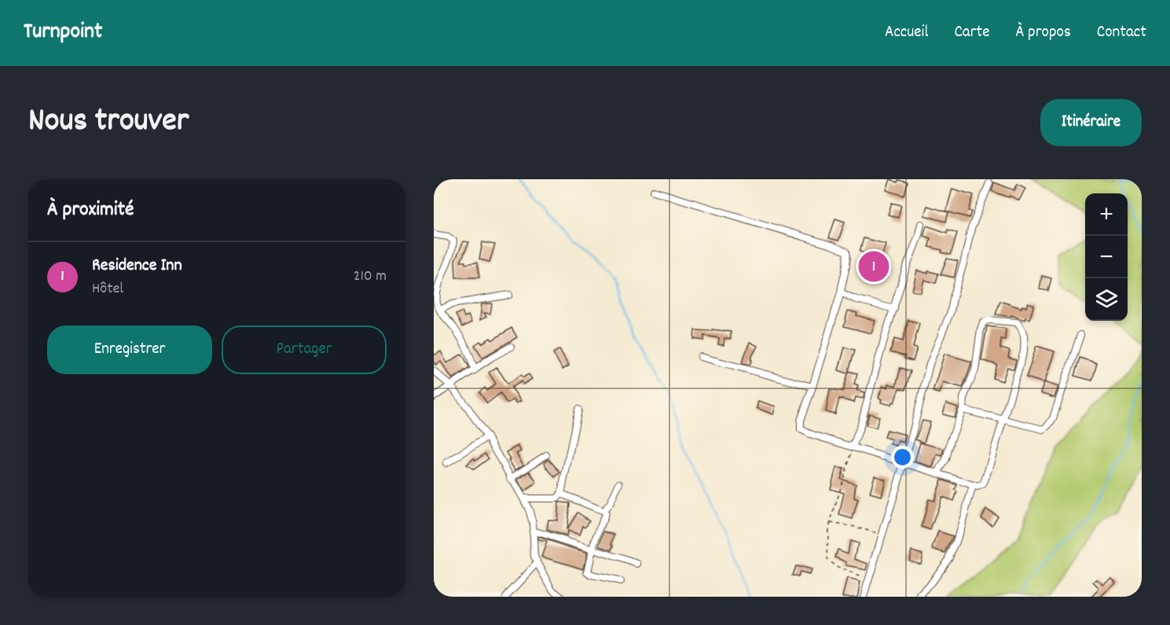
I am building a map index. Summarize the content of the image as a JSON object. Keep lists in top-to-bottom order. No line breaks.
{"page":{"header":"Turnpoint","nav":["Accueil","Carte","À propos","Contact"],"title":"Nous trouver","buttons":["Itinéraire",["Enregistrer","Partager"]],"heading":"À proximité","map_buttons":["+","−"],"list":[{"mark":"1","name":"Residence Inn","note":"Hôtel","value":"210 m"}],"pins":"1"}}
